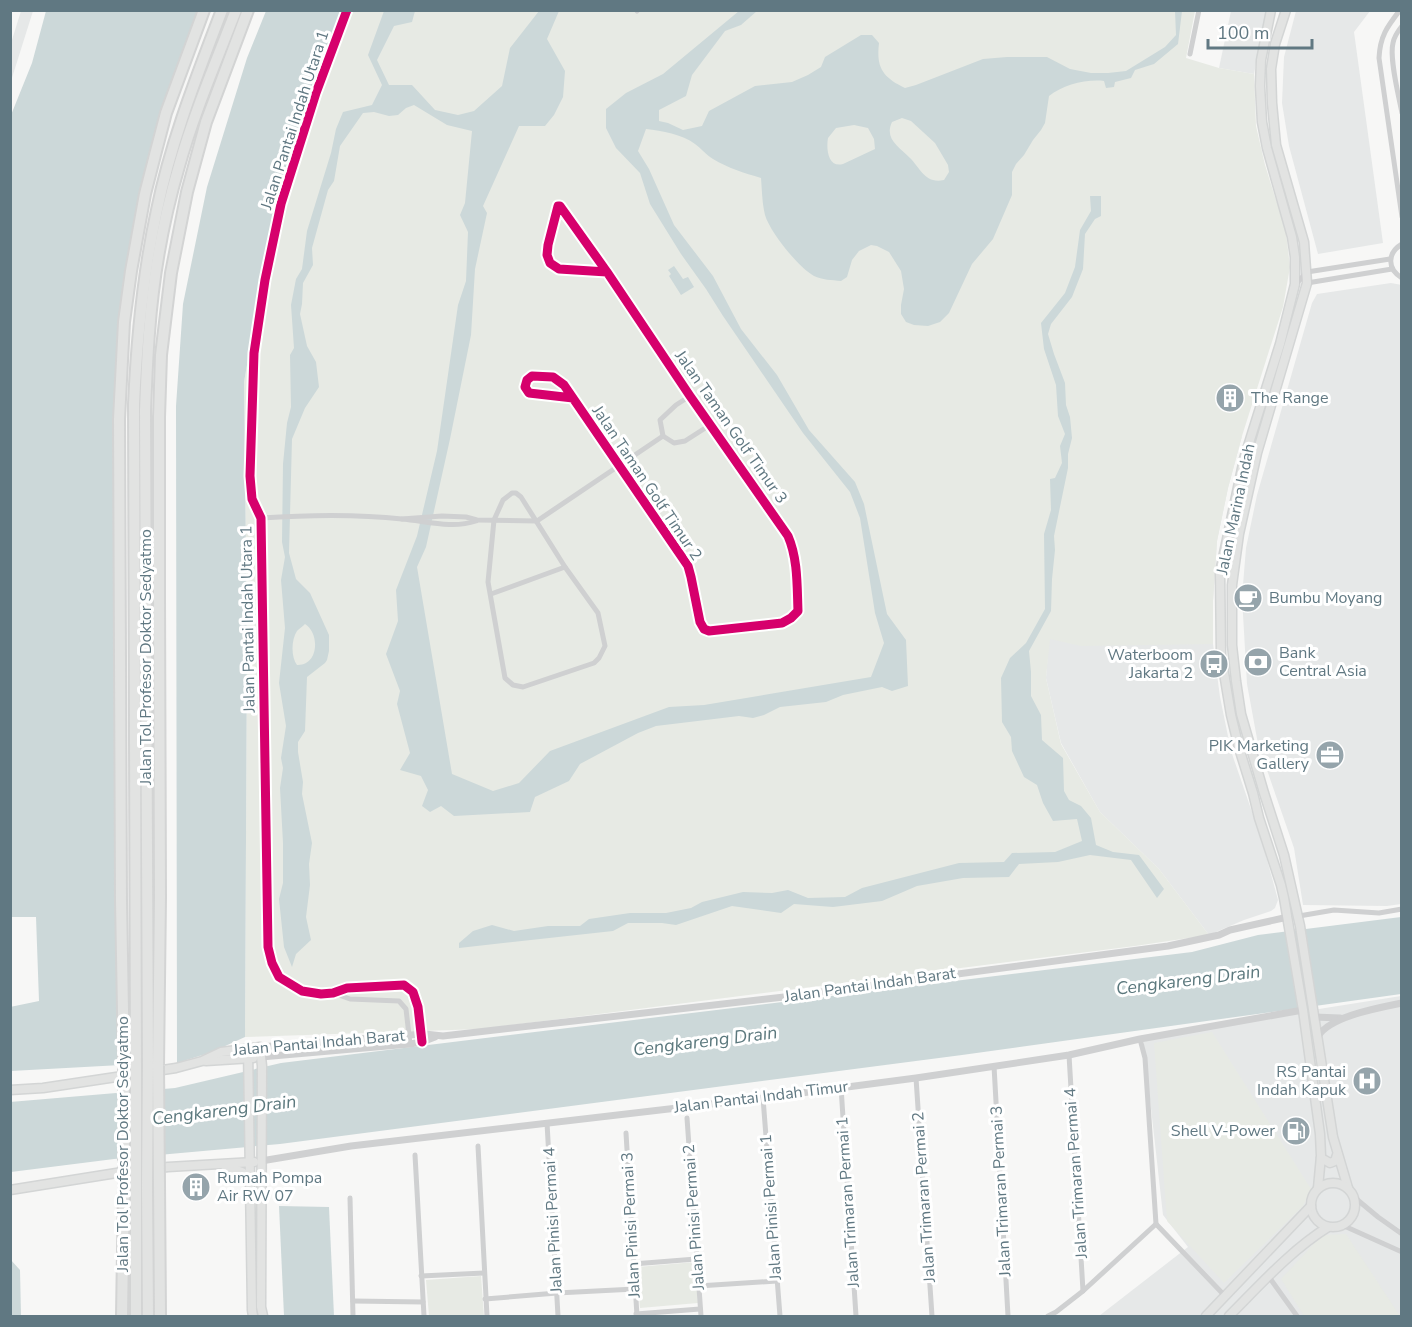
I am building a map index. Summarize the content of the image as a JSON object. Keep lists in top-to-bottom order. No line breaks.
{"streets":{"highway":["Jalan Tol Profesor Doktor Sedyatmo"],"main road":["Jalan Marina Indah","Jalan Pantai Indah Barat","Jalan Pantai Indah Timur"],"street":["Jalan Pantai Indah Utara 1","Jalan Taman Golf Timur 3","Jalan Taman Golf Timur 2","Jalan Trimaran Permai 4","Jalan Trimaran Permai 3","Jalan Trimaran Permai 2","Jalan Trimaran Permai 1","Jalan Pinisi Permai 1","Jalan Pinisi Permai 2","Jalan Pinisi Permai 4","Jalan Pinisi Permai 3"]},"crossings":[["Jalan Pantai Indah Utara 1","Jalan Pantai Indah Barat"],["Jalan Taman Golf Timur 3","Jalan Taman Golf Timur 2"],["Jalan Marina Indah","Jalan Pantai Indah Barat"],["Jalan Marina Indah","Jalan Pantai Indah Timur"],["Jalan Pantai Indah Timur","Jalan Trimaran Permai 4"],["Jalan Pantai Indah Timur","Jalan Trimaran Permai 3"],["Jalan Pantai Indah Timur","Jalan Trimaran Permai 2"],["Jalan Pantai Indah Timur","Jalan Trimaran Permai 1"],["Jalan Pantai Indah Timur","Jalan Pinisi Permai 1"],["Jalan Pantai Indah Timur","Jalan Pinisi Permai 4"]],"water":["Cengkareng Drain"],"places":{"building":["The Range","Rumah Pompa Air RW 07"],"cafe":["Bumbu Moyang"],"bank":["Bank Central Asia"],"bus stop":["Waterboom Jakarta 2"],"office":["PIK Marketing Gallery"],"hospital":["RS Pantai Indah Kapuk"],"fuel station":["Shell V-Power"]},"scale_bar":"100 m"}
